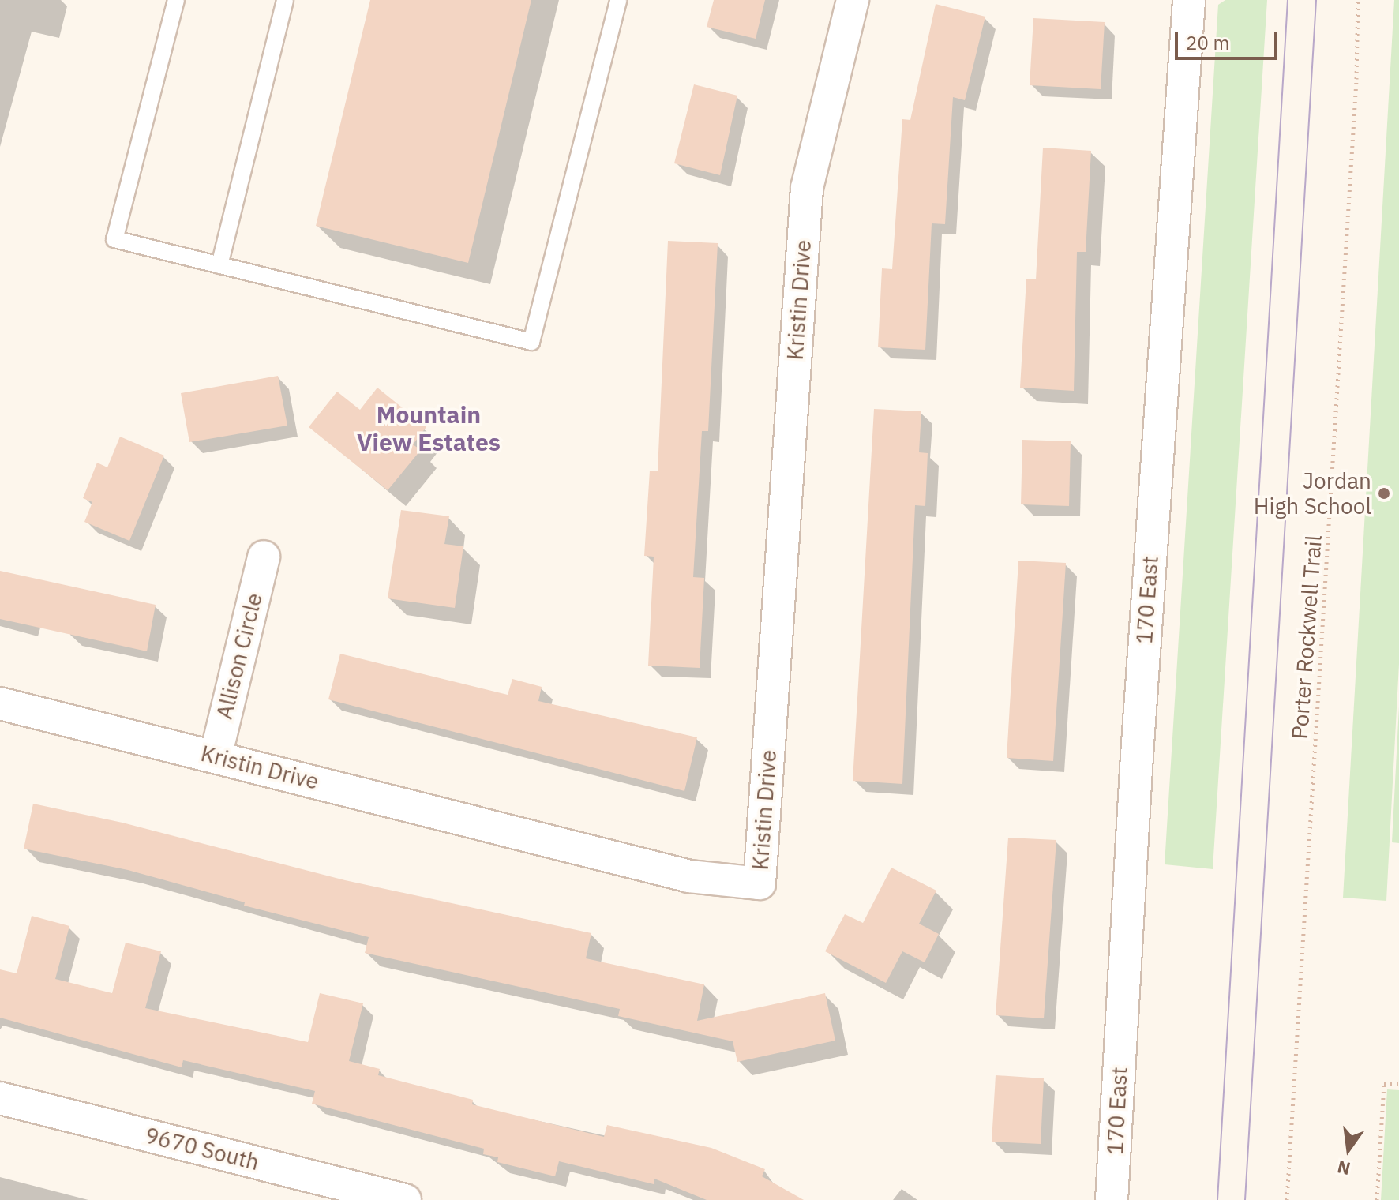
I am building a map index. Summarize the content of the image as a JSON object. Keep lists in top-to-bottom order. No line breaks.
{"streets":{"street":["Kristin Drive","170 East","Allison Circle","9670 South"],"path":["Porter Rockwell Trail"]},"crossings":[["Kristin Drive","Allison Circle"]],"districts":["Mountain View Estates"],"places":["Jordan High School"],"scale_bar":"20 m","north":"bottom"}
